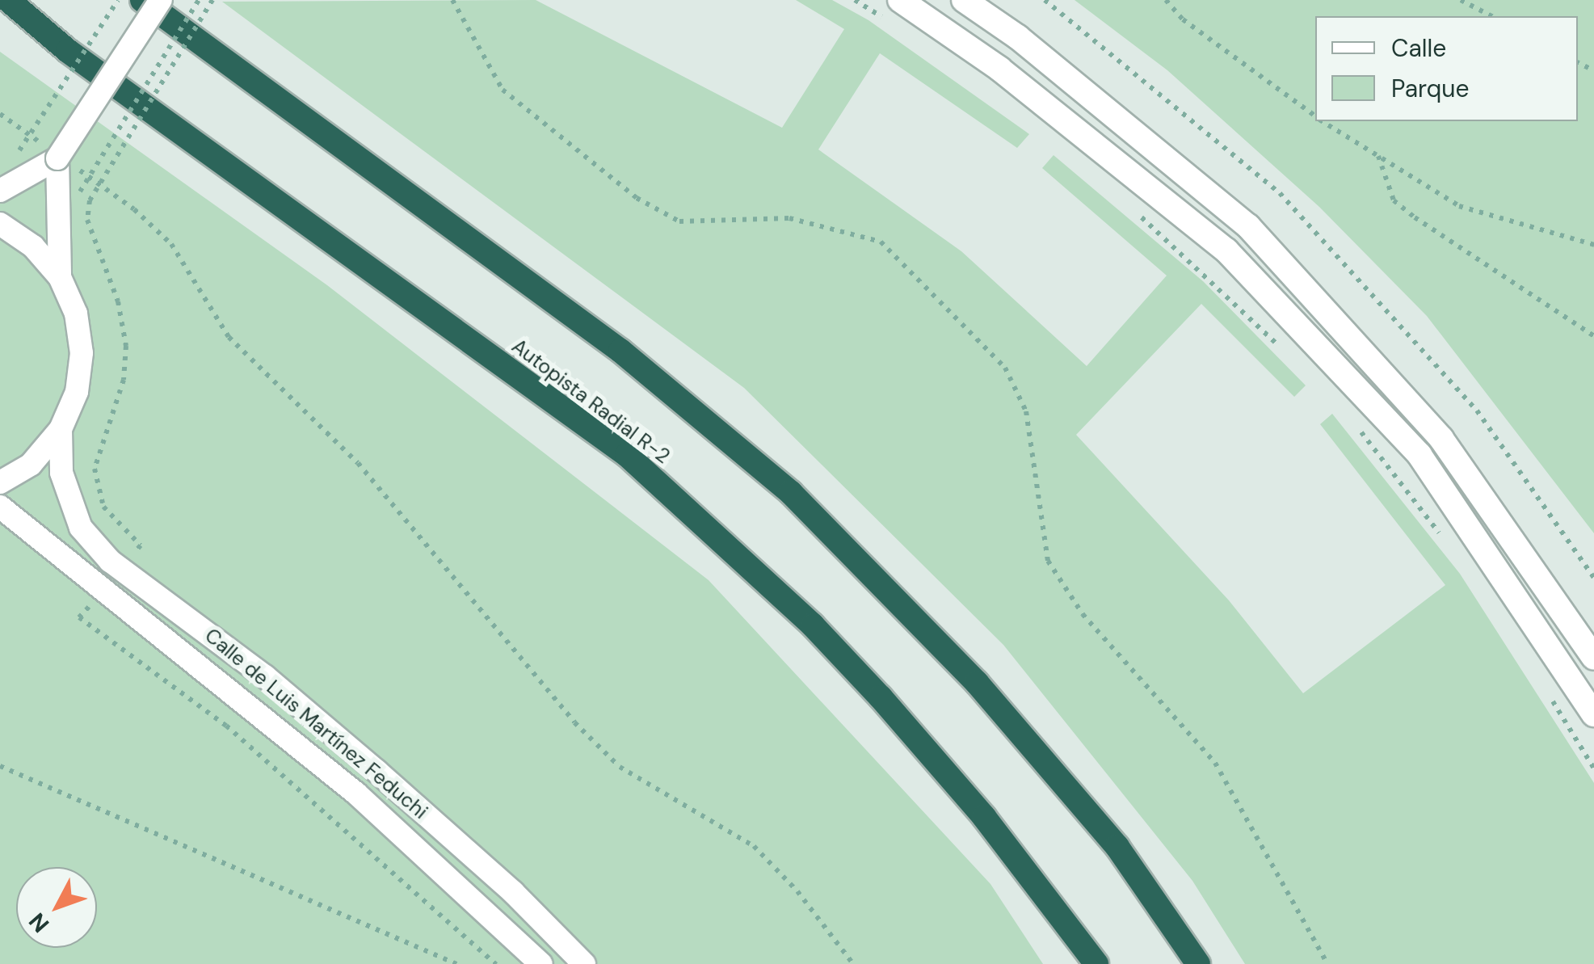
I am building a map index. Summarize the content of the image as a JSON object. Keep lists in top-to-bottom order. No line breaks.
{"streets":{"highway":["Autopista Radial R-2"],"street":["Calle de Luis Martínez Feduchi"]},"legend":["Calle","Parque"],"north":"bottom left"}
